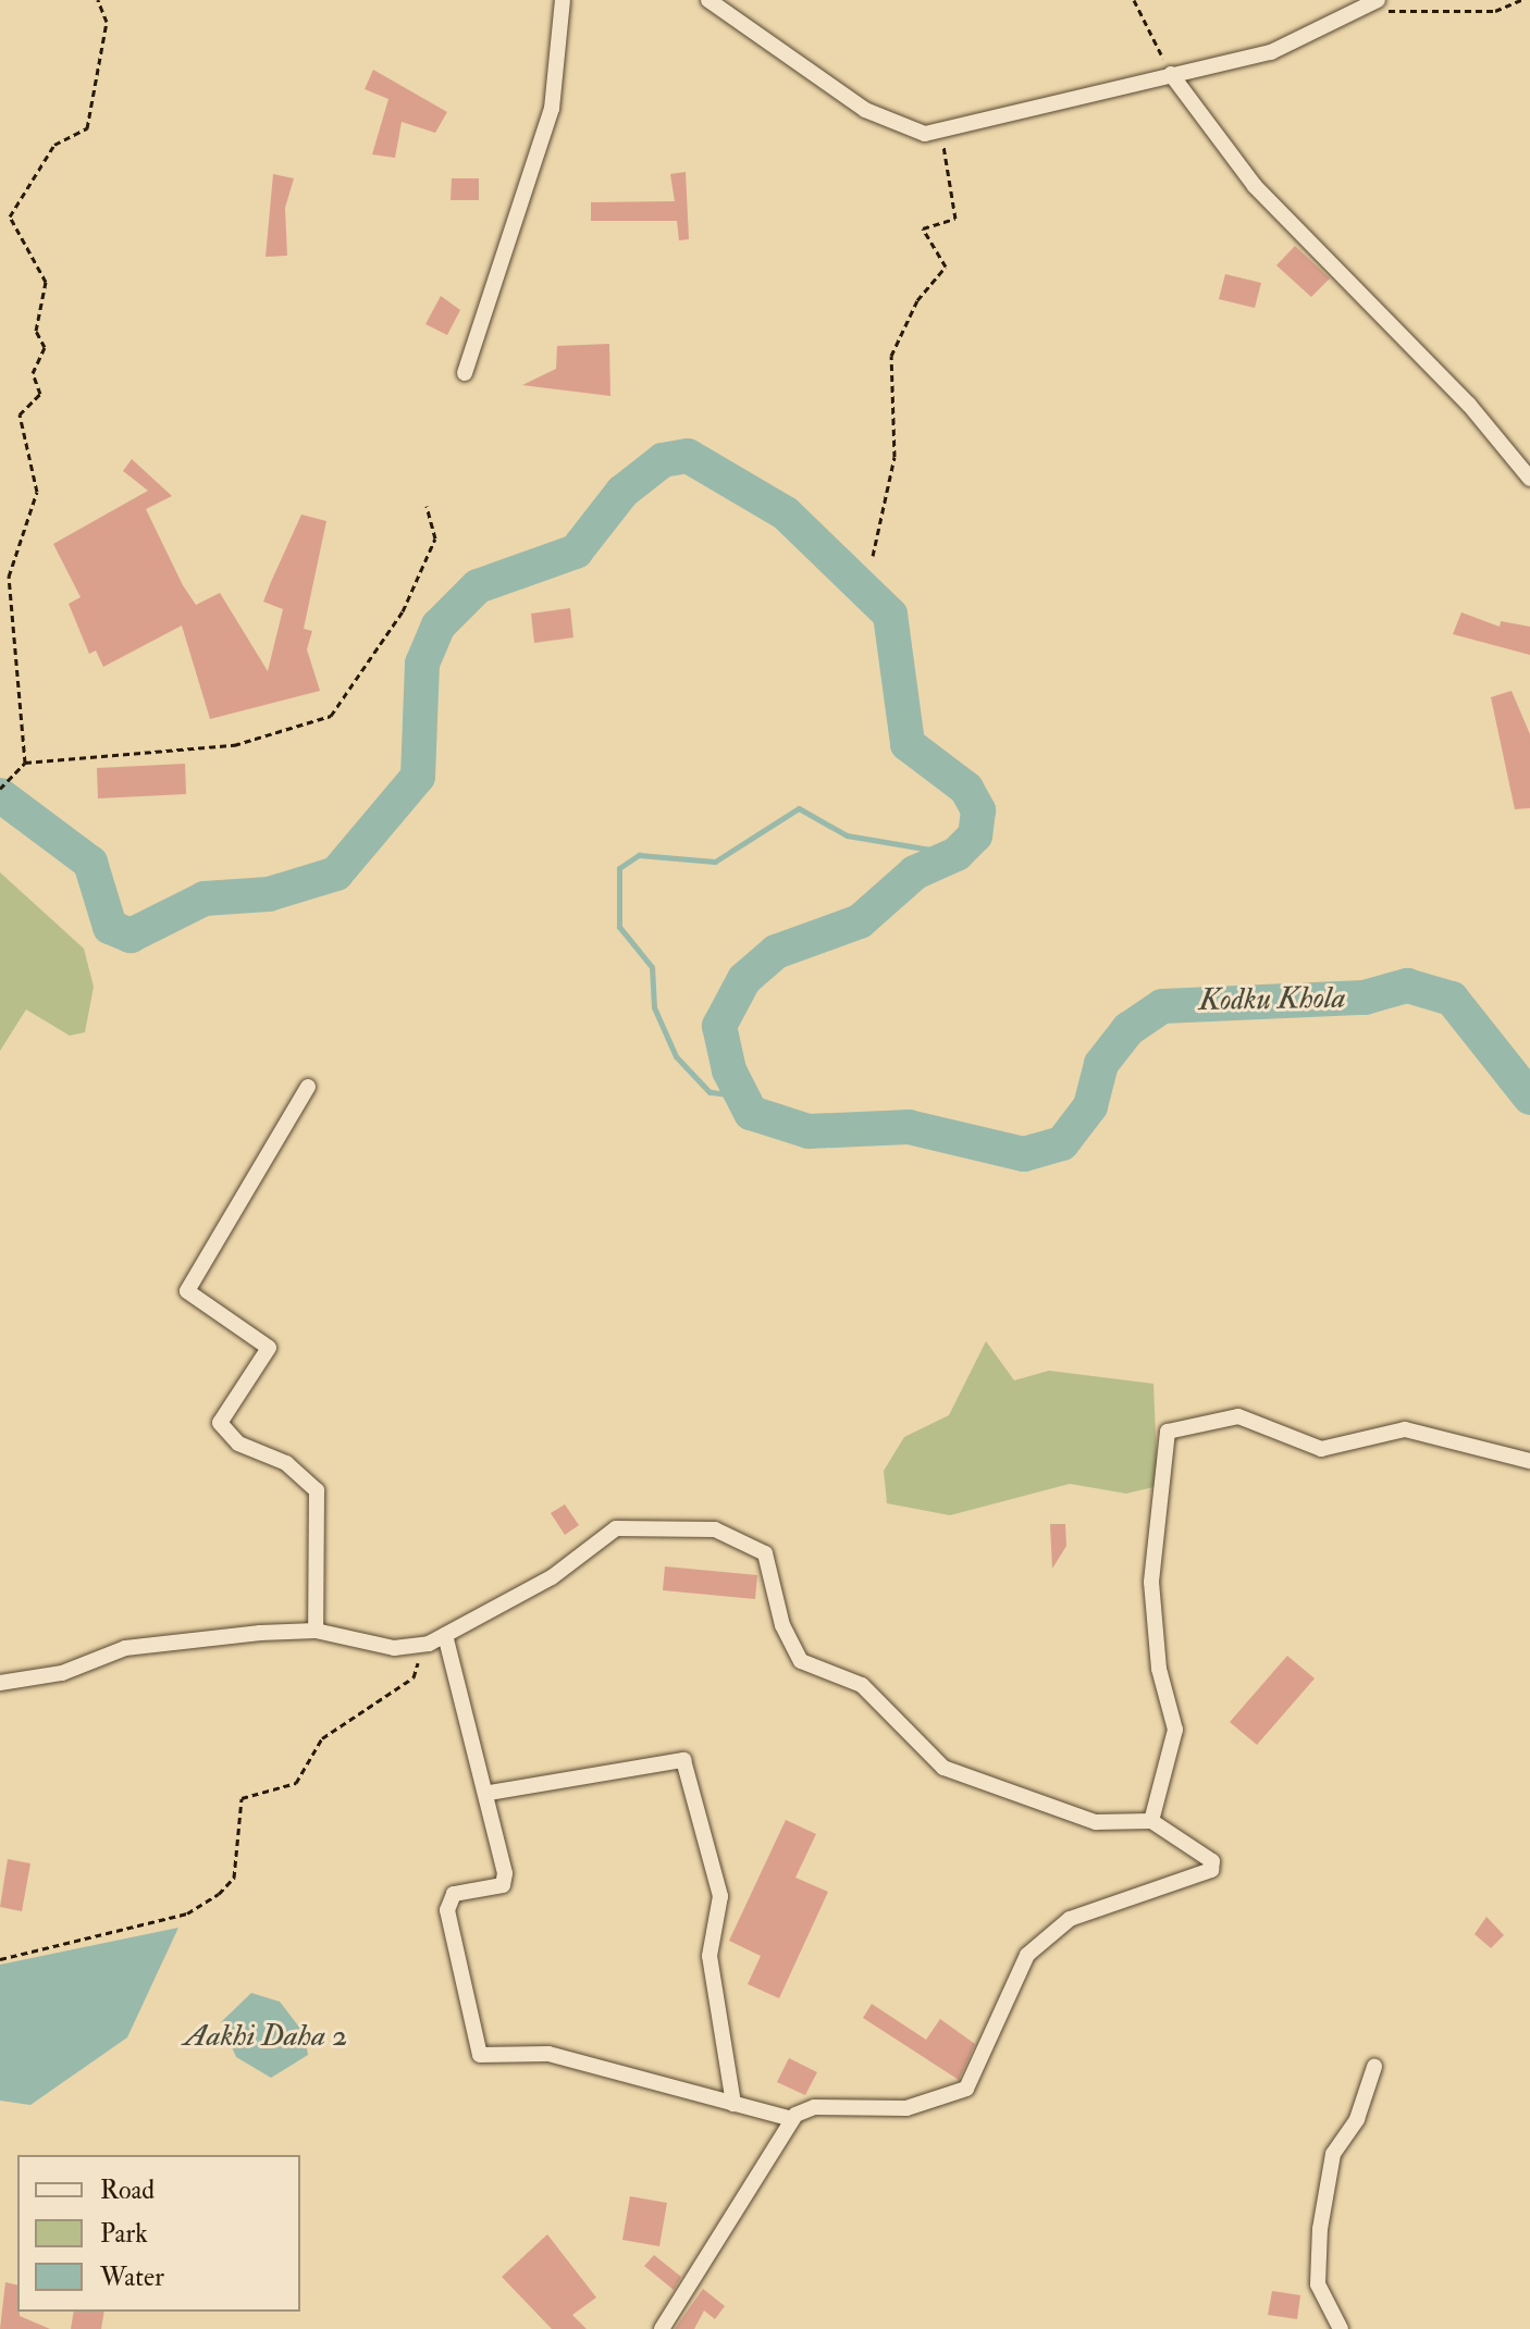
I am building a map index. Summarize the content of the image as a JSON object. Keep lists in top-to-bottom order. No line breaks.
{"water":["Kodku Khola","Aakhi Daha 2"],"legend":["Road","Park","Water"]}
